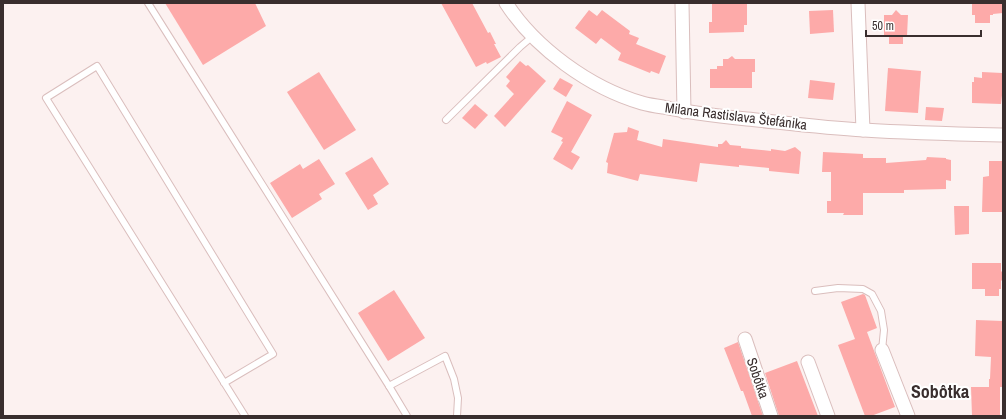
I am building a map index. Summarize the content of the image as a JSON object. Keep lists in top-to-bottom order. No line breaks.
{"streets":{"street":["Milana Rastislava Štefánika","Sobôtka"]},"districts":["Sobôtka"],"scale_bar":"50 m"}
